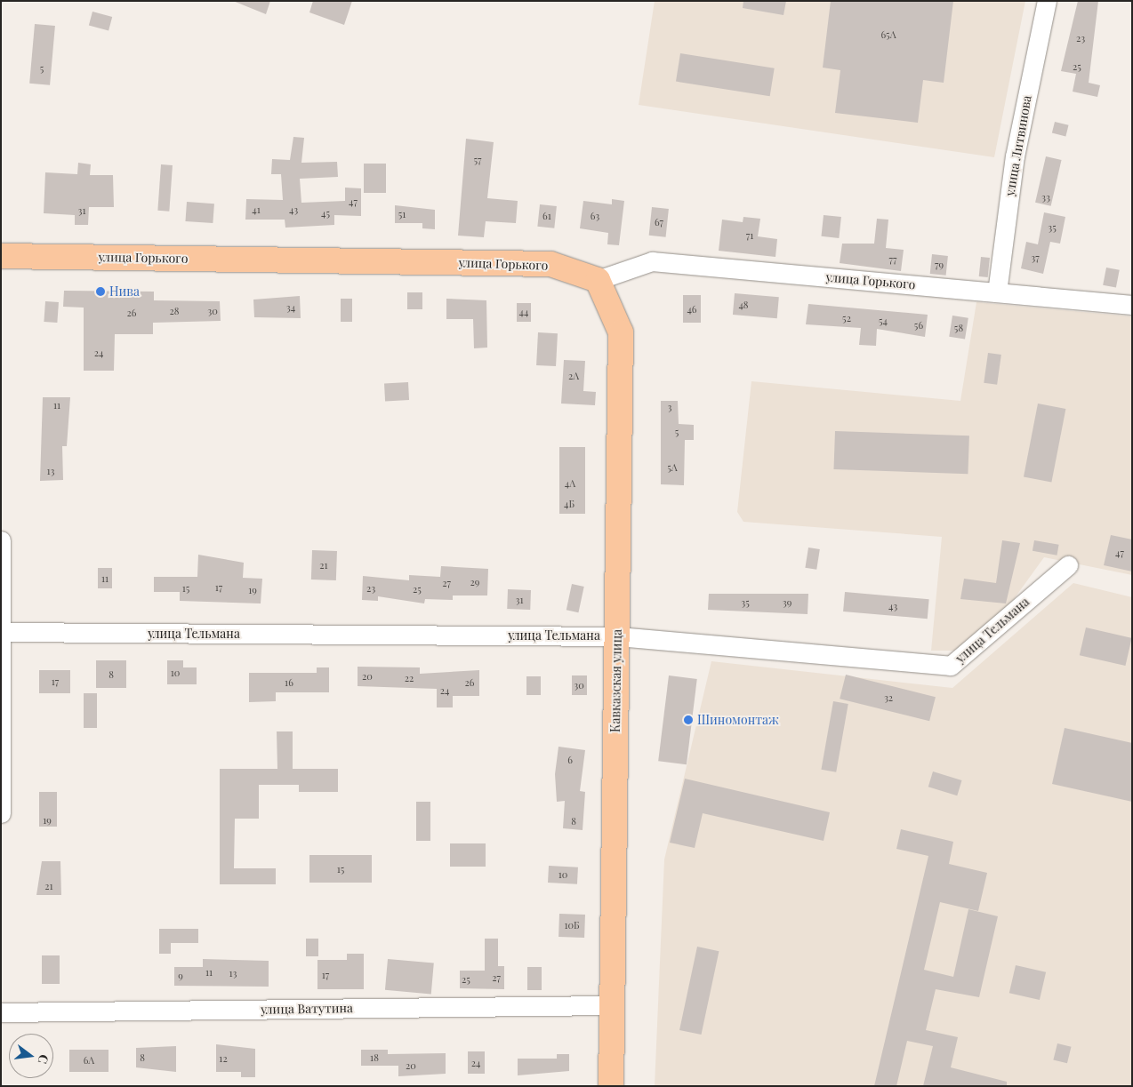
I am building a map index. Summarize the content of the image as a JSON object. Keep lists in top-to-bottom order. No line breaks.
{"streets":{"main road":["улица Горького","Кавказская улица"],"street":["улица Литвинова","улица Тельмана","улица Ватутина"]},"crossings":[["улица Литвинова","улица Горького"],["улица Горького","Кавказская улица"],["улица Тельмана","Кавказская улица"],["Кавказская улица","улица Ватутина"]],"places":["Нива","Шиномонтаж"],"house_numbers":["65А","23","25","5","57","33","47","41","43","31","45","51","61","63","67","35","71","37","77","79","48","34","46","28","30","44","26","52","54","56","58","24","2А","11","3","5","5А","13","4А","4Б","47","21","11","29","27","17","15","23","25","19","31","35","39","43","10","8","20","22","17","16","26","30","24","32","6","19","8","15","10","21","10Б","11","13","17","9","27","25","8","18","12","6А","24","20"],"north":"right"}
